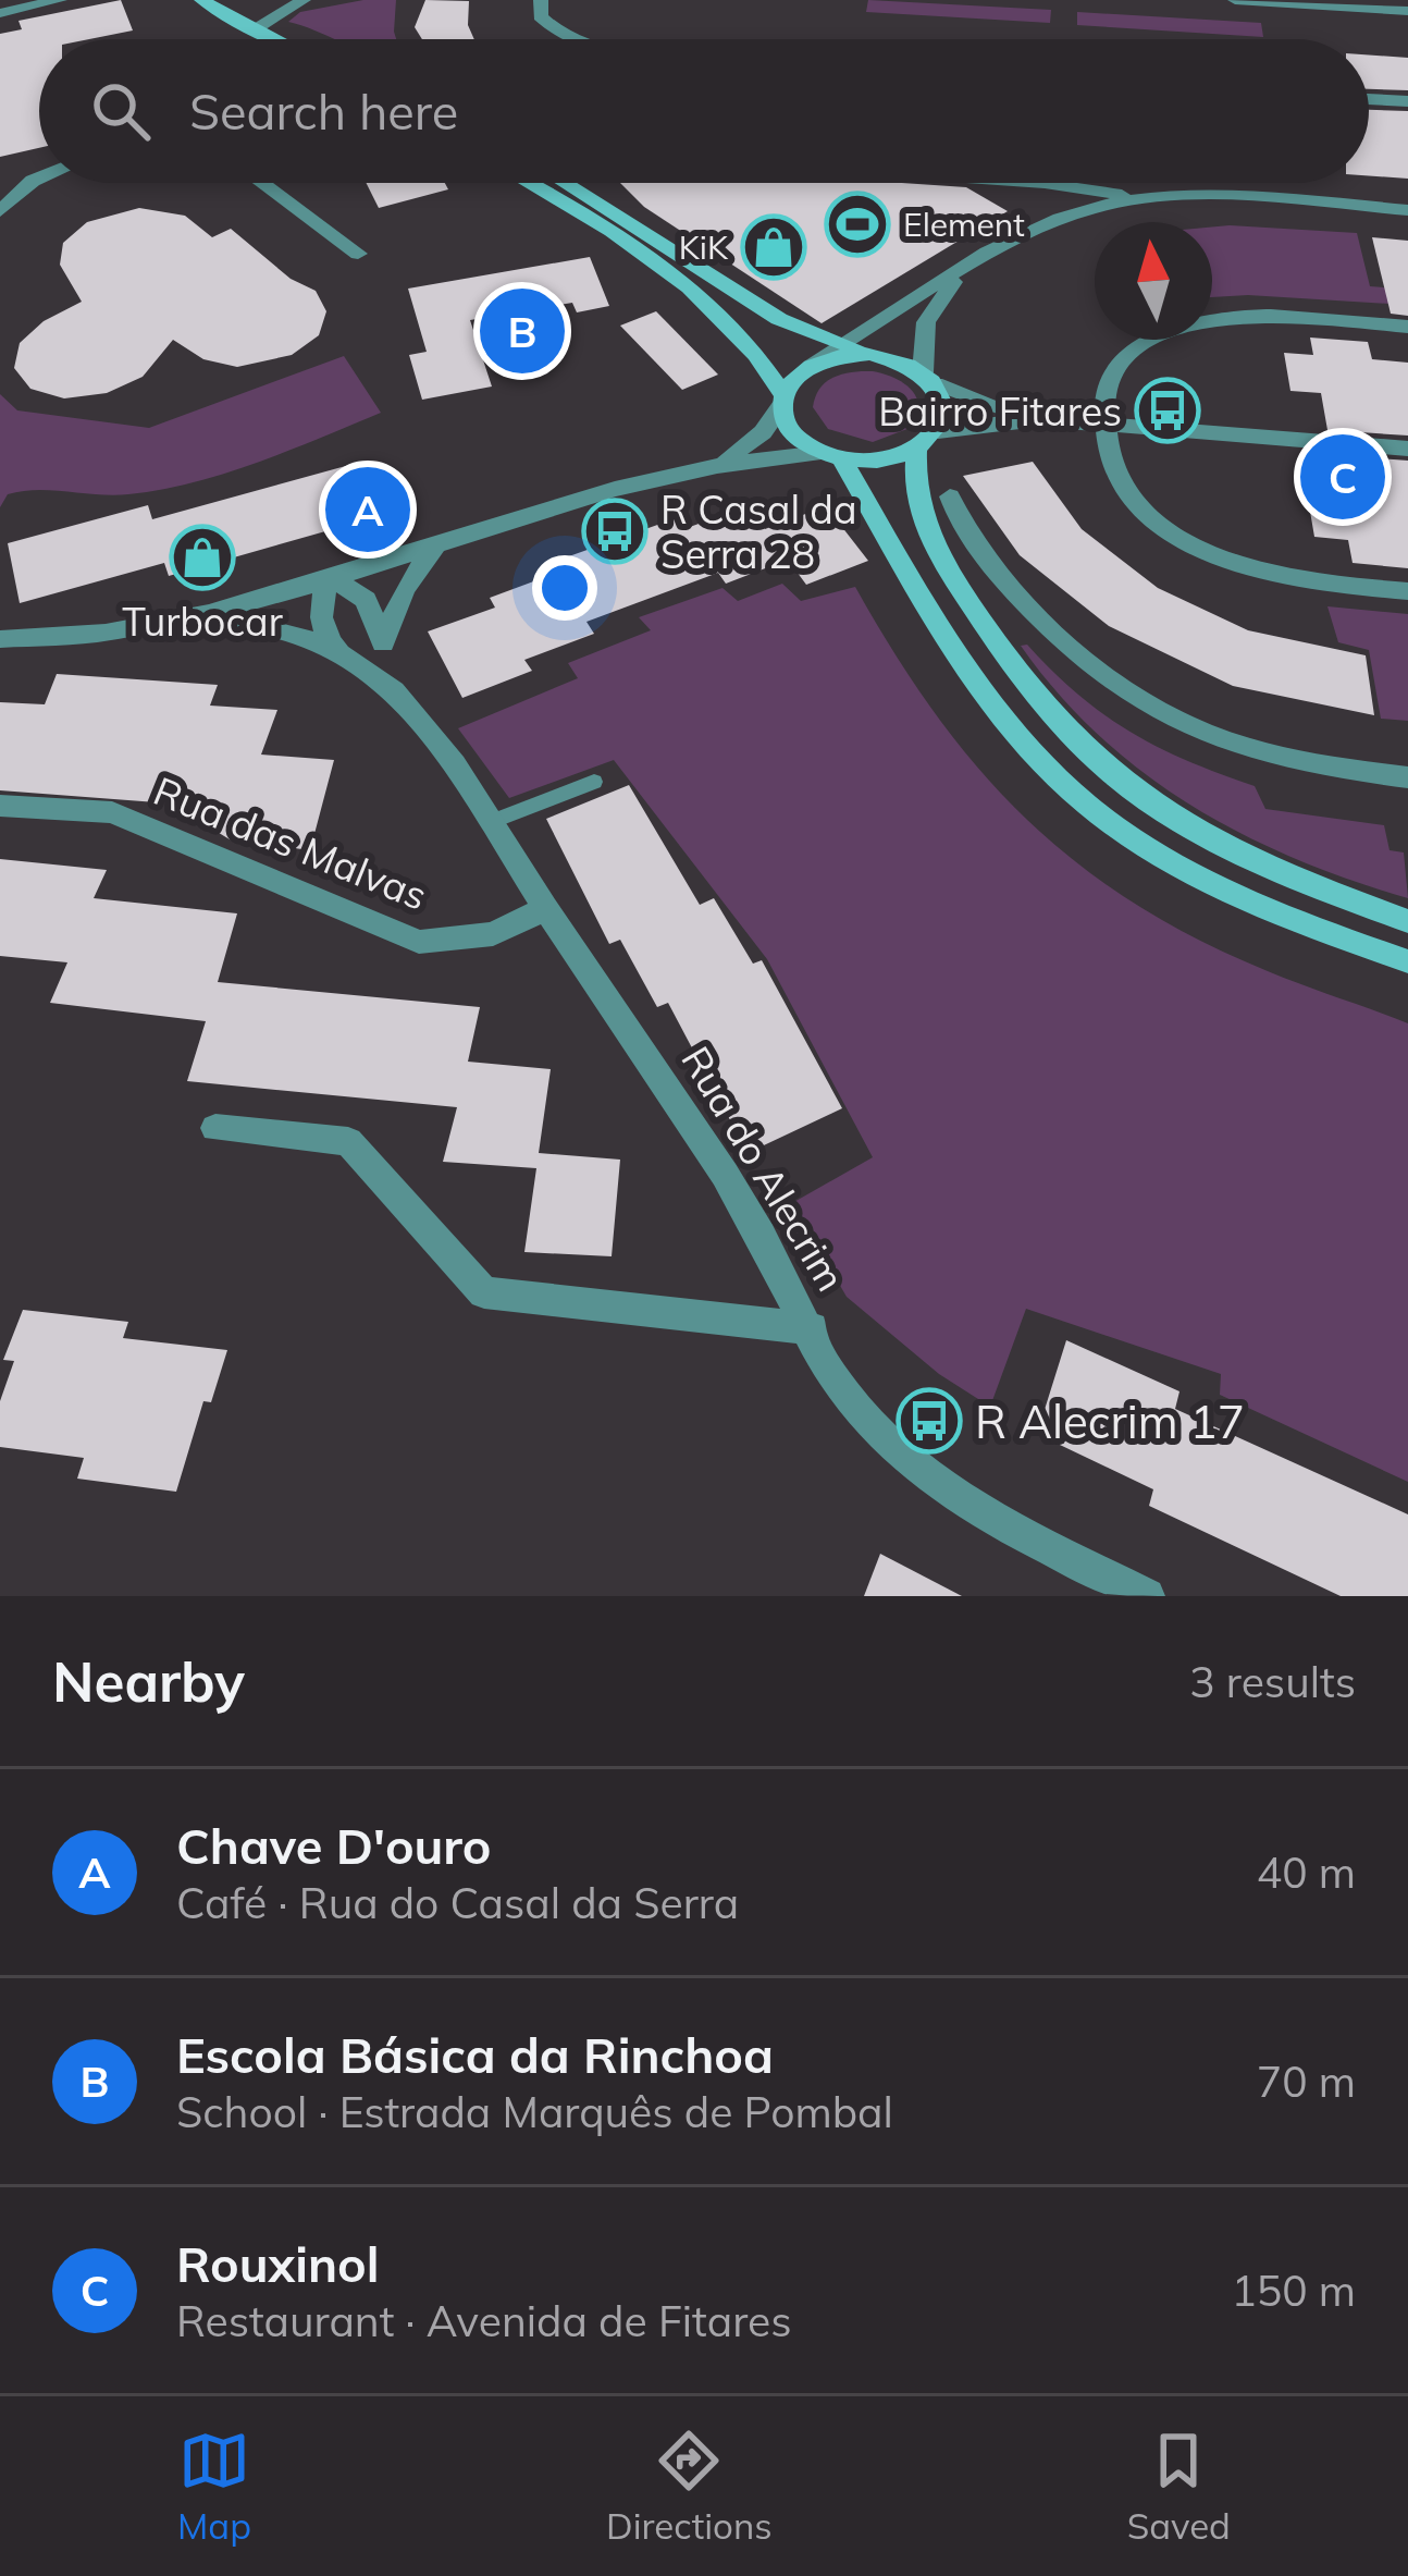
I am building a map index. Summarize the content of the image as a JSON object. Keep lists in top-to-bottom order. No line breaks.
{"streets":{"street":["Rua das Malvas","Rua do Alecrim"]},"crossings":[["Rua das Malvas","Rua do Alecrim"]],"places":{"sports":["Element"],"shop":["KiK","Turbocar"],"bus stop":["Bairro Fitares","R Casal da Serra 28","R Alecrim 17"]},"north":"top","page":{"search":"Search here","pins":["B","C","A"],"heading":["Nearby","3 results"],"list":[{"mark":"A","name":"Chave D'ouro","note":"Café · Rua do Casal da Serra","value":"40 m"},{"mark":"B","name":"Escola Básica da Rinchoa","note":"School · Estrada Marquês de Pombal","value":"70 m"},{"mark":"C","name":"Rouxinol","note":"Restaurant · Avenida de Fitares","value":"150 m"}],"nav":["Map","Directions","Saved"]}}
